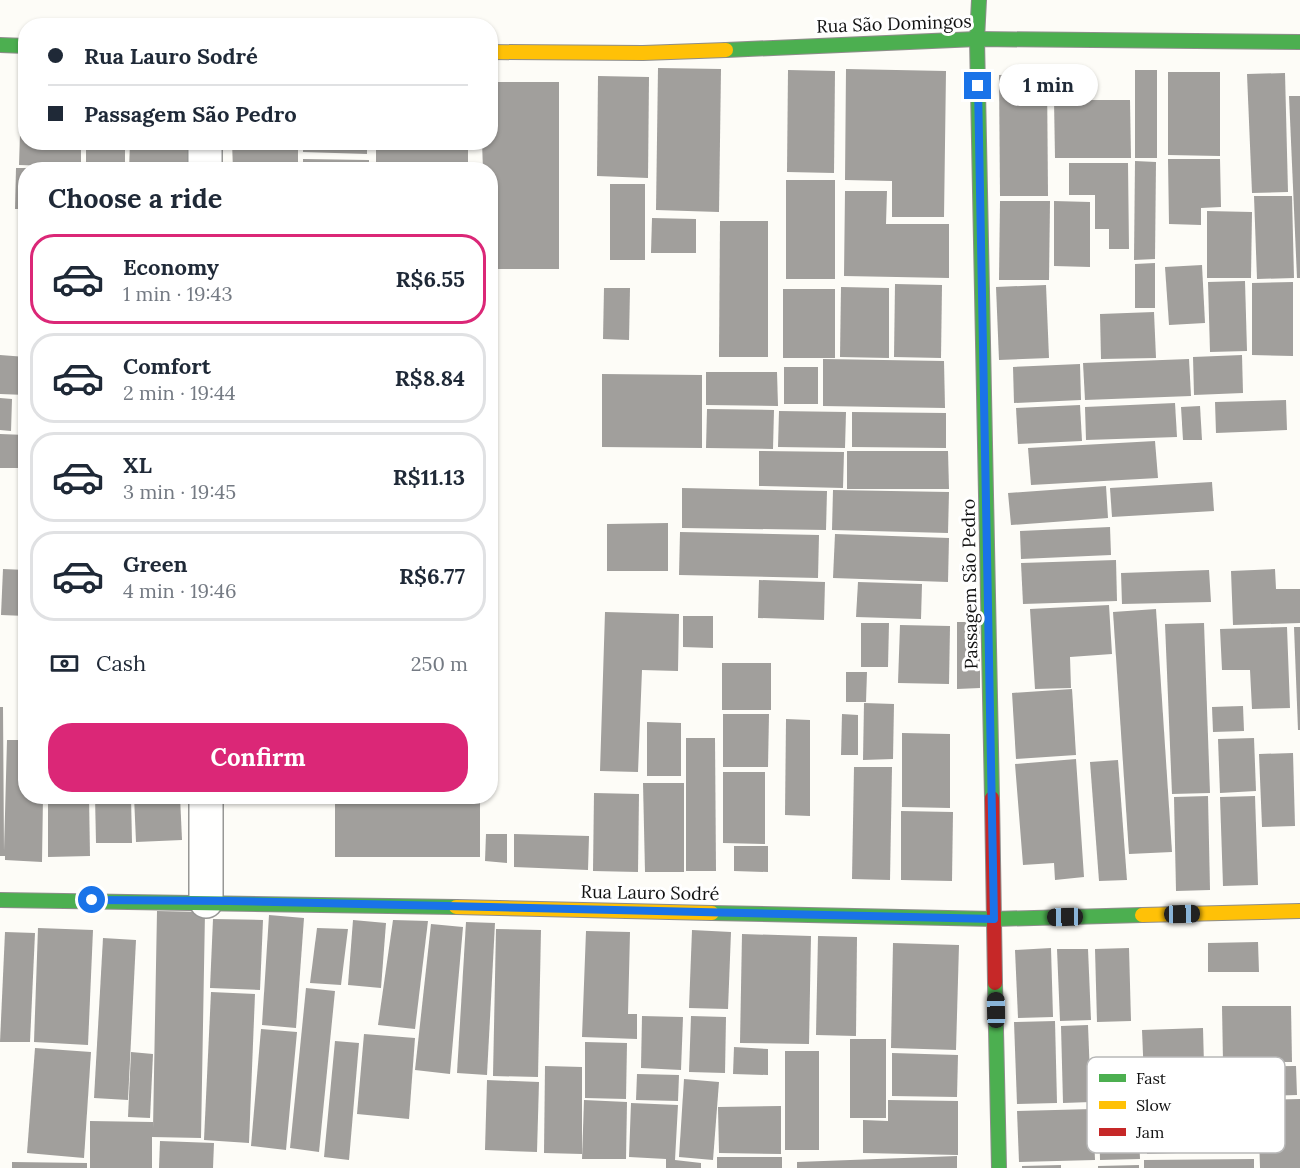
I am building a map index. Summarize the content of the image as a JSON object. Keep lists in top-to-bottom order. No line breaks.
{"streets":{"street":["Rua São Domingos","Passagem São Pedro","Rua Lauro Sodré"]},"crossings":[["Rua São Domingos","Passagem São Pedro"],["Passagem São Pedro","Rua Lauro Sodré"]],"legend":["Fast","Slow","Jam"],"page":{"banner":["Rua Lauro Sodré","Passagem São Pedro"],"bubble":"1 min","heading":"Choose a ride","list":[{"name":"Economy","note":"1 min · 19:43","value":"R$6.55"},{"name":"Comfort","note":"2 min · 19:44","value":"R$8.84"},{"name":"XL","note":"3 min · 19:45","value":"R$11.13"},{"name":"Green","note":"4 min · 19:46","value":"R$6.77"}],"pay":["Cash","250 m"],"buttons":"Confirm"}}
